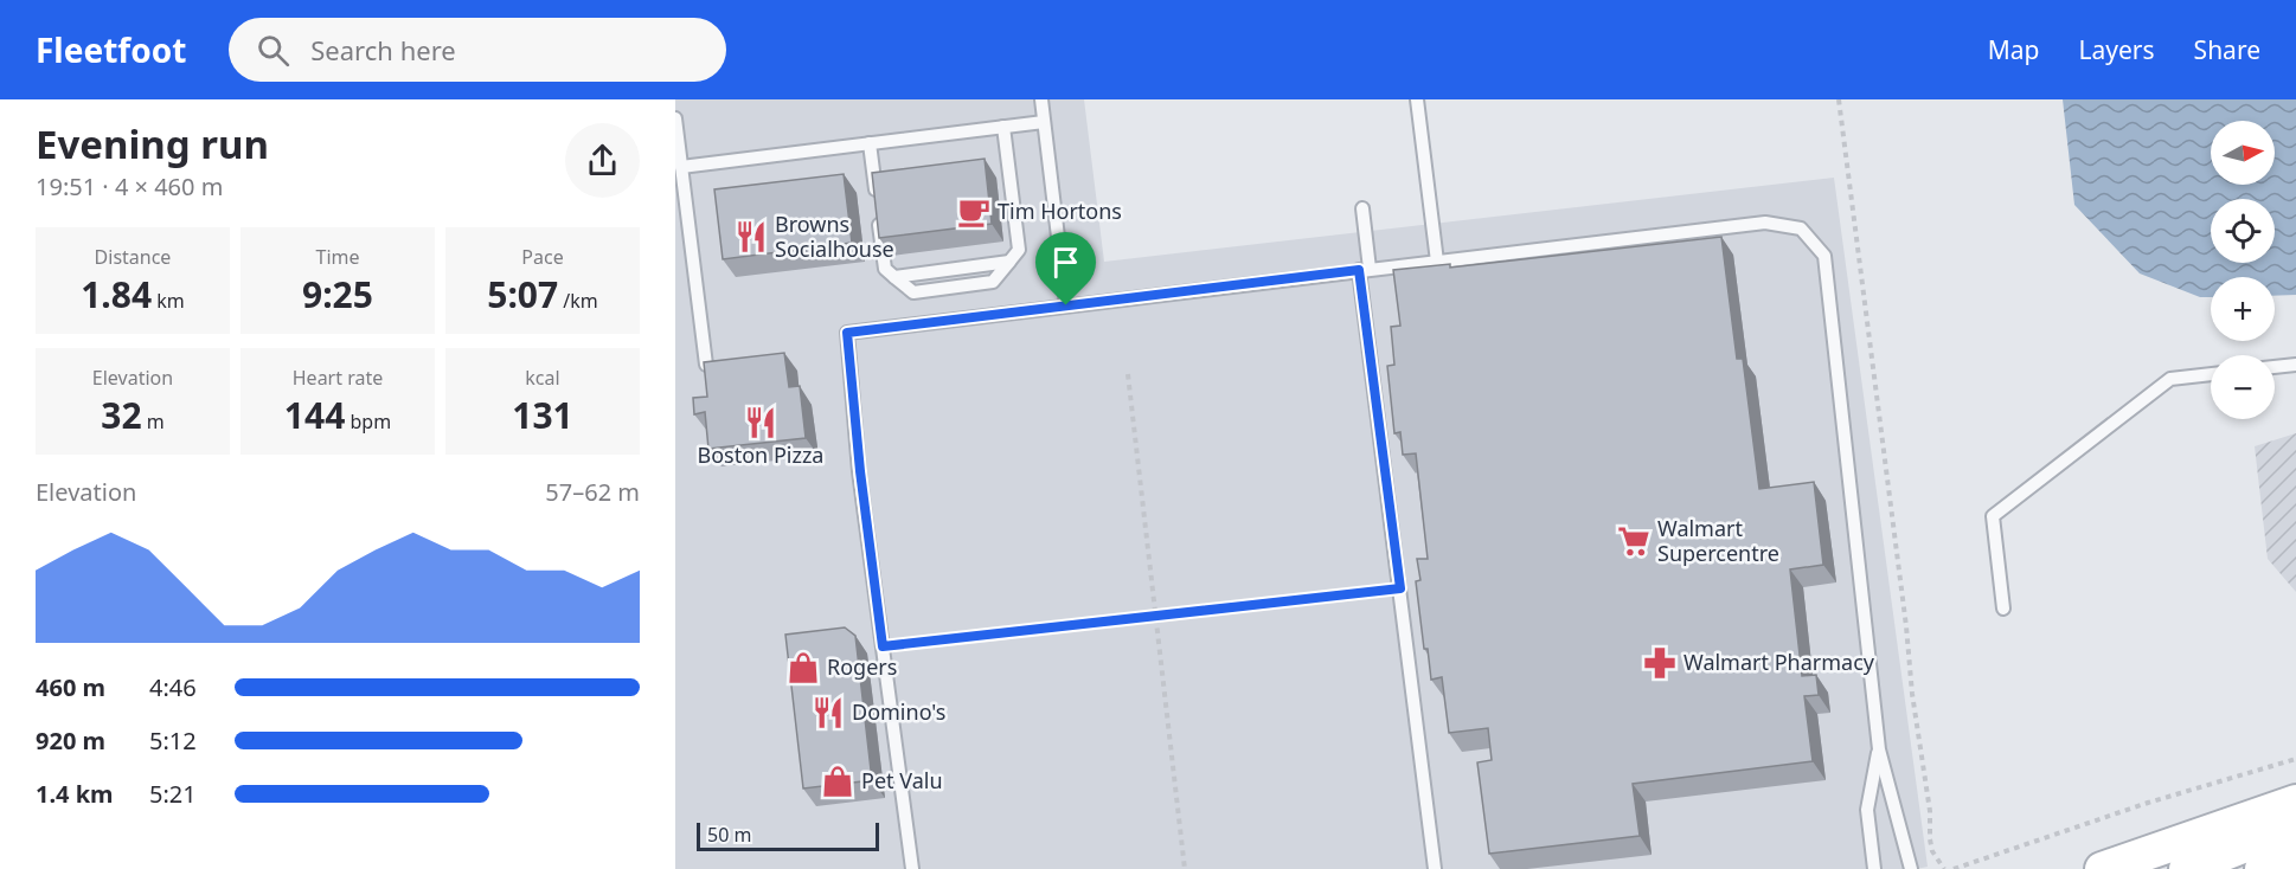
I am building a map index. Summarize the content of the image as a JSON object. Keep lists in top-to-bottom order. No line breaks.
{"places":{"cafe":["Tim Hortons"],"restaurant":["Browns Socialhouse","Boston Pizza","Domino's"],"supermarket":["Walmart Supercentre"],"pharmacy":["Walmart Pharmacy"],"shop":["Rogers","Pet Valu"]},"scale_bar":"50 m","north":"right","page":{"header":"Fleetfoot","search":"Search here","nav":["Map","Layers","Share"],"heading":["Evening run","19:51 · 4 × 460 m"],"map_buttons":["+","−"],"stats":[["Distance","1.84 km"],["Time","9:25"],["Pace","5:07 /km"],["Elevation","32 m"],["Heart rate","144 bpm"],["kcal","131"]],"chart":["Elevation","57–62 m"],"list":[{"name":"460 m","note":"4:46"},{"name":"920 m","note":"5:12"},{"name":"1.4 km","note":"5:21"}],"scale":"50 m"}}
